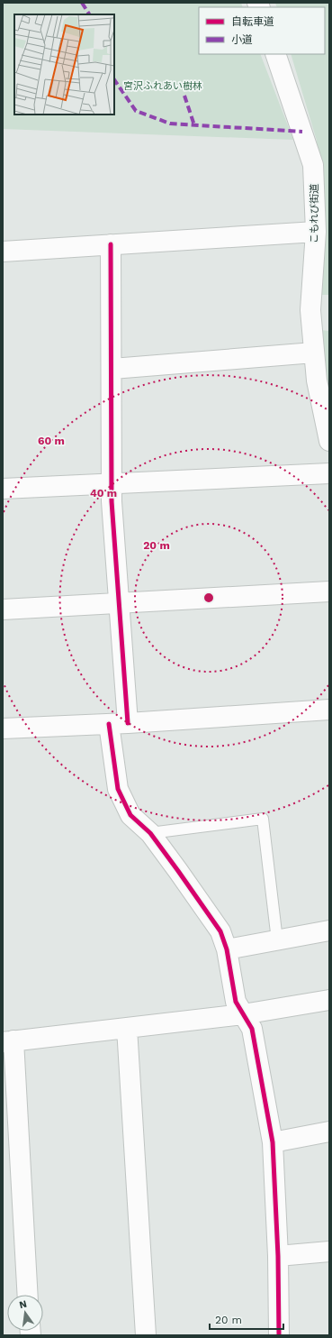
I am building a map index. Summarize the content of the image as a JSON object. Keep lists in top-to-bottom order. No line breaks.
{"streets":{"street":["こもれび街道"]},"parks":["宮沢ふれあい樹林"],"legend":["自転車道","小道"],"scale_bar":"20 m","north":"top","rings":["60 m","40 m","20 m"]}
